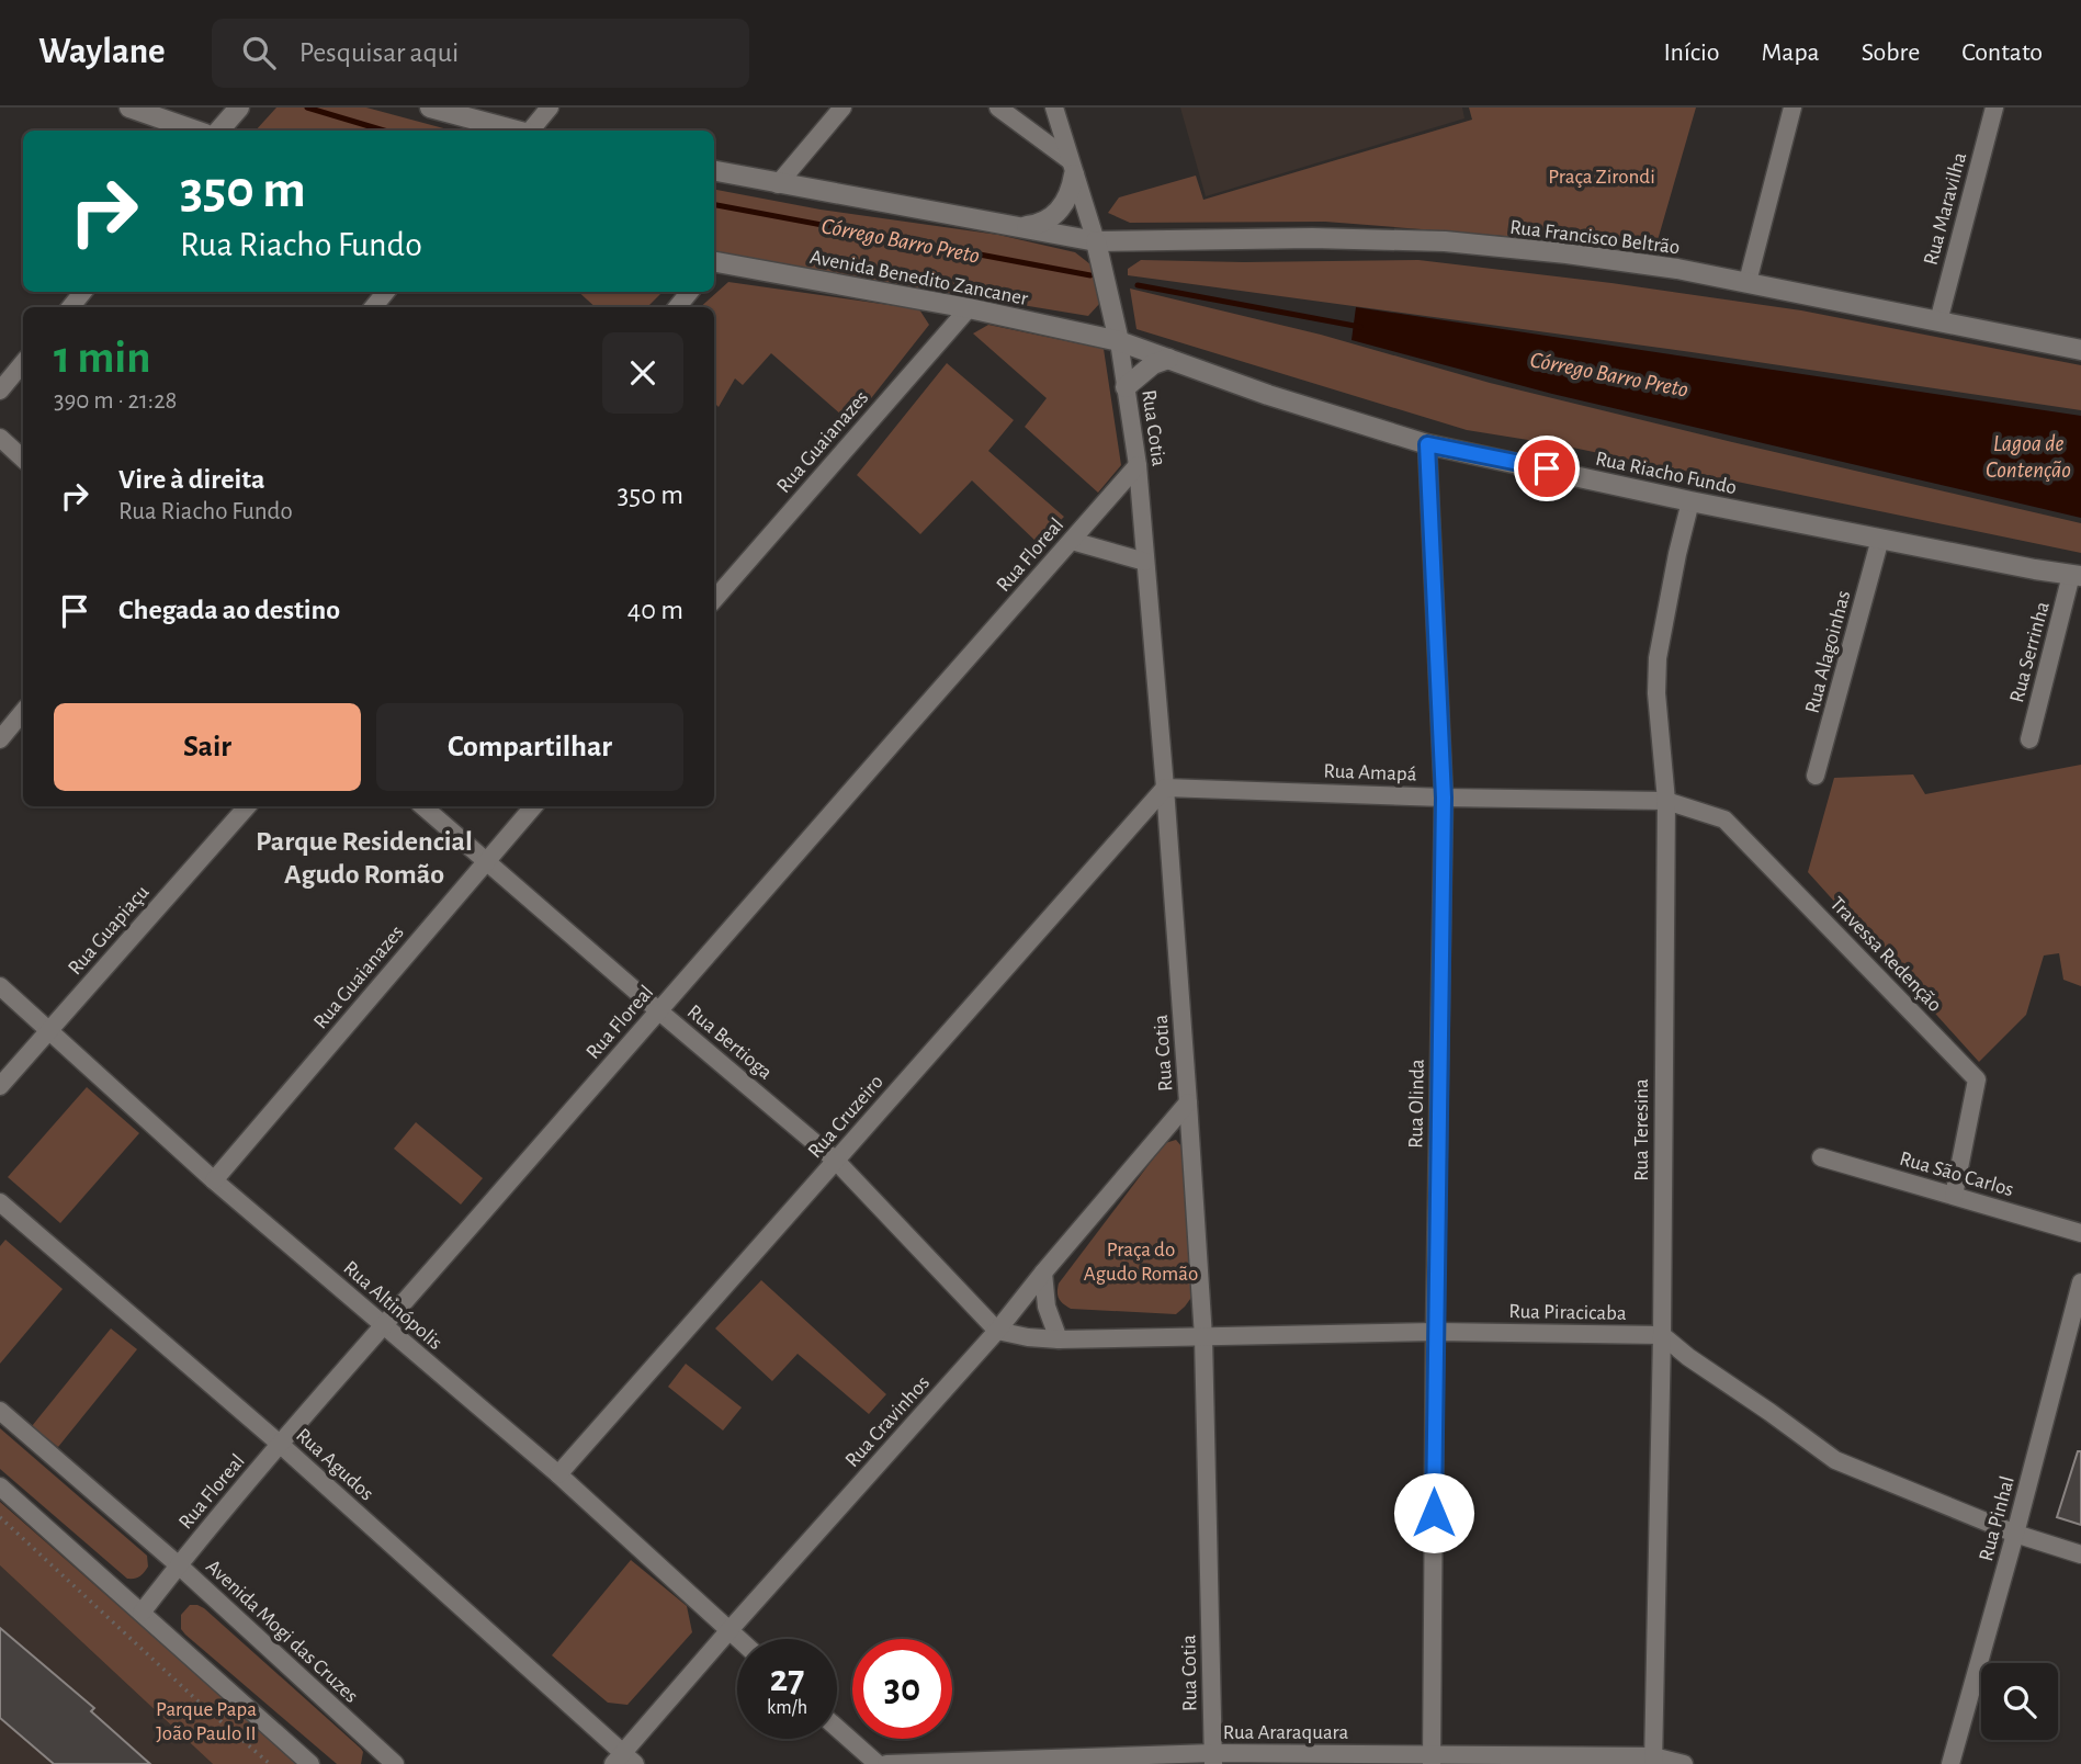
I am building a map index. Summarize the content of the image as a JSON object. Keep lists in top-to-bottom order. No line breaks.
{"streets":{"main road":["Rua Francisco Beltrão","Avenida Benedito Zancaner","Rua Riacho Fundo"],"street":["Rua Maravilha","Rua Cotia","Rua Guaianazes","Rua Floreal","Rua Alagoinhas","Rua Serrinha","Rua Amapá","Rua Guapiaçu","Travessa Redenção","Rua Bertioga","Rua Olinda","Rua Cruzeiro","Rua Teresina","Rua São Carlos","Rua Altinópolis","Rua Piracicaba","Rua Cravinhos","Rua Agudos","Rua Pinhal","Avenida Mogi das Cruzes","Rua Araraquara"]},"crossings":[["Rua Maravilha","Rua Francisco Beltrão"],["Avenida Benedito Zancaner","Rua Cotia"],["Avenida Benedito Zancaner","Rua Guaianazes"],["Avenida Benedito Zancaner","Rua Riacho Fundo"],["Rua Cotia","Rua Riacho Fundo"],["Rua Cotia","Rua Floreal"],["Rua Cotia","Rua Amapá"],["Rua Cotia","Rua Cruzeiro"],["Rua Cotia","Rua Piracicaba"],["Rua Cotia","Rua Cravinhos"],["Rua Cotia","Rua Araraquara"],["Rua Guaianazes","Rua Bertioga"],["Rua Guaianazes","Rua Altinópolis"],["Rua Riacho Fundo","Rua Alagoinhas"],["Rua Riacho Fundo","Rua Serrinha"],["Rua Riacho Fundo","Rua Olinda"],["Rua Riacho Fundo","Rua Teresina"],["Rua Floreal","Rua Bertioga"],["Rua Floreal","Rua Altinópolis"],["Rua Floreal","Rua Agudos"],["Rua Floreal","Avenida Mogi das Cruzes"],["Rua Amapá","Travessa Redenção"],["Rua Amapá","Rua Olinda"],["Rua Amapá","Rua Cruzeiro"],["Rua Amapá","Rua Teresina"],["Rua Guapiaçu","Rua Altinópolis"],["Travessa Redenção","Rua Teresina"],["Travessa Redenção","Rua São Carlos"],["Rua Bertioga","Rua Cruzeiro"],["Rua Bertioga","Rua Piracicaba"],["Rua Bertioga","Rua Cravinhos"],["Rua Olinda","Rua Piracicaba"],["Rua Olinda","Rua Araraquara"],["Rua Cruzeiro","Rua Altinópolis"],["Rua Teresina","Rua Piracicaba"],["Rua Teresina","Rua Araraquara"],["Rua Altinópolis","Rua Cravinhos"],["Rua Piracicaba","Rua Cravinhos"],["Rua Cravinhos","Rua Agudos"]],"districts":["Parque Residencial Agudo Romão"],"water":["Córrego Barro Preto","Lagoa de Contenção"],"parks":["Praça Zirondi","Praça do Agudo Romão","Parque Papa João Paulo II"],"page":{"header":"Waylane","search":"Pesquisar aqui","nav":["Início","Mapa","Sobre","Contato"],"turn":["350 m","Rua Riacho Fundo"],"heading":["1 min","390 m · 21:28"],"list":[{"name":"Vire à direita","note":"Rua Riacho Fundo","value":"350 m"},{"name":"Chegada ao destino","value":"40 m"}],"buttons":["Sair","Compartilhar"],"speed":"27 km/h","limit":"30"}}
